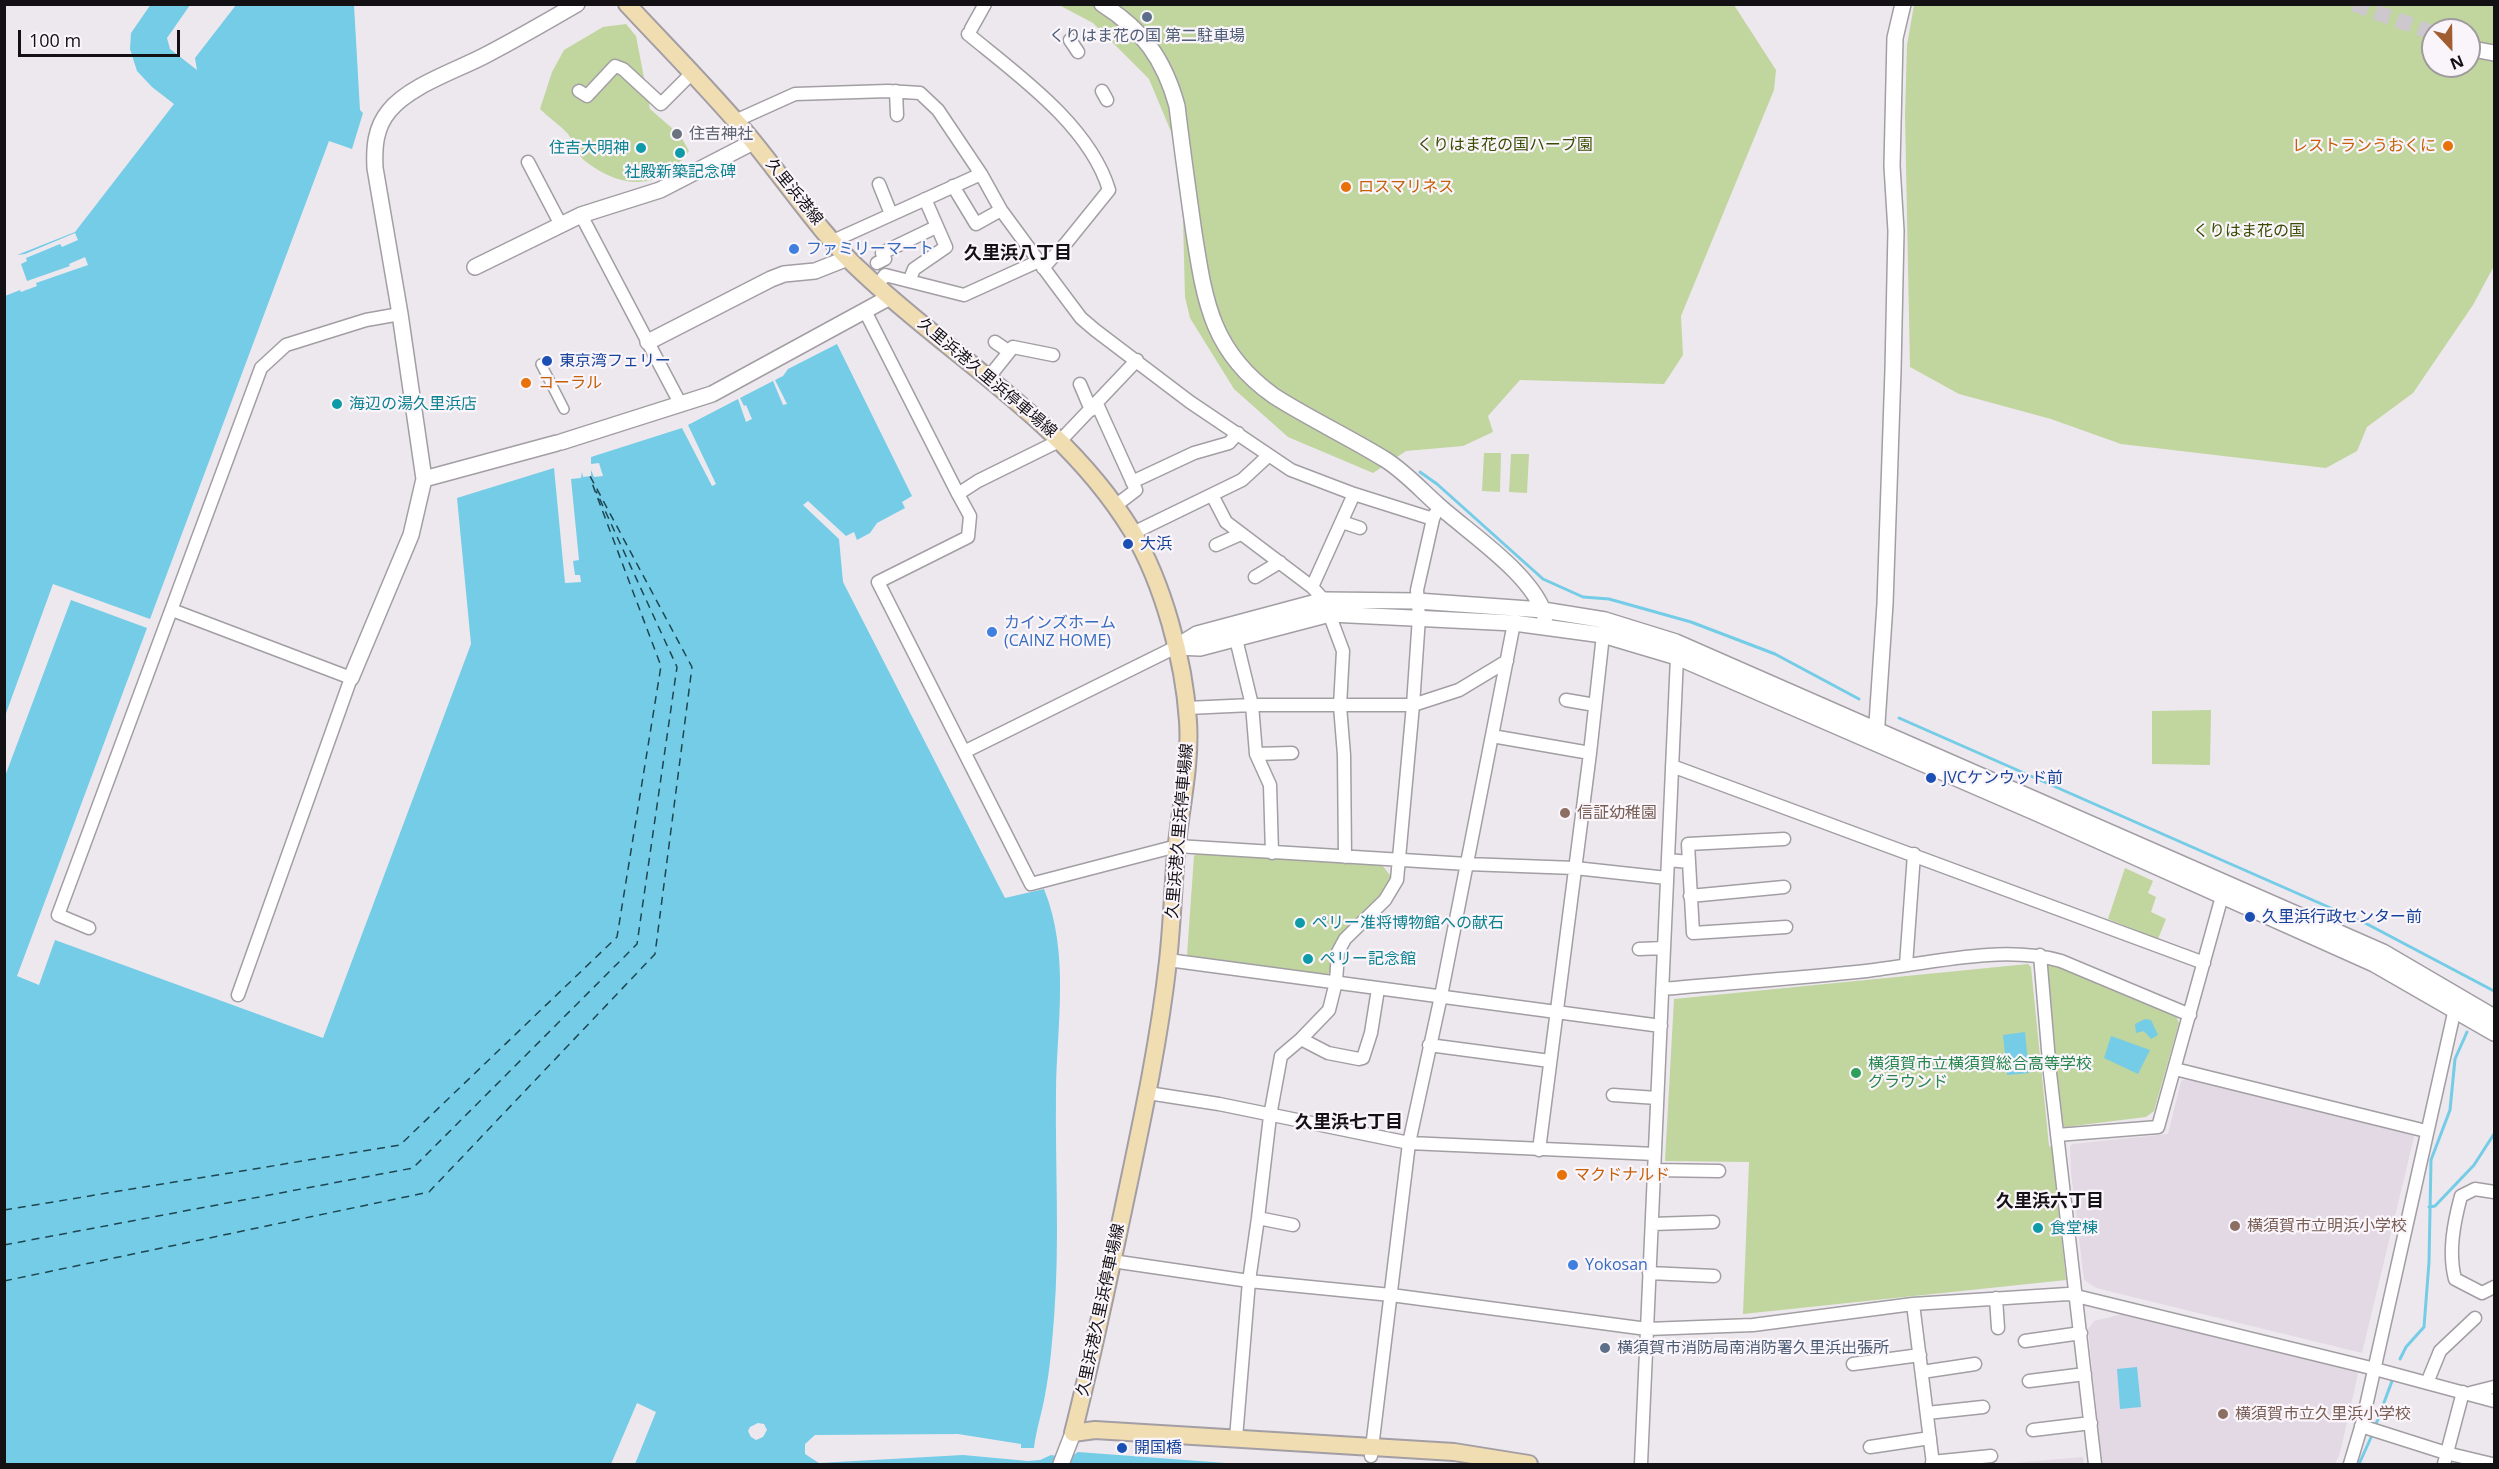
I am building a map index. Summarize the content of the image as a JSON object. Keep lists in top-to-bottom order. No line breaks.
{"streets":{"main road":["久里浜港線","久里浜港久里浜停車場線"]},"crossings":[["久里浜港線","久里浜港久里浜停車場線"]],"districts":["久里浜八丁目","久里浜七丁目","久里浜六丁目"],"parks":["くりはま花の国ハーブ園","くりはま花の国"],"places":["くりはま花の国 第二駐車場","住吉神社","レストランうおくに","住吉大明神","社殿新築記念碑","ロスマリネス","ファミリーマート","東京湾フェリー","コーラル","海辺の湯久里浜店","大浜","カインズホーム (CAINZ HOME)","JVCケンウッド前","信証幼稚園","久里浜行政センター前","ペリー准将博物館への献石","ペリー記念館","横須賀市立横須賀総合高等学校 グラウンド","マクドナルド","横須賀市立明浜小学校","食堂棟","Yokosan","横須賀市消防局南消防署久里浜出張所","横須賀市立久里浜小学校","開国橋"],"scale_bar":"100 m","north":"bottom"}
